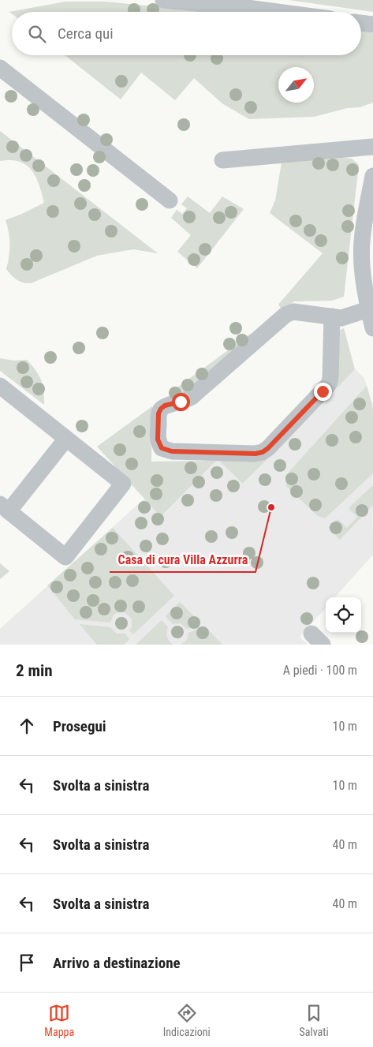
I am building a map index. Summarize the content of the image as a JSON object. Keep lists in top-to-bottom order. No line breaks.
{"places":["Casa di cura Villa Azzurra"],"north":"top right","page":{"search":"Cerca qui","heading":["2 min","A piedi · 100 m"],"list":[["Prosegui","10 m"],["Svolta a sinistra","10 m"],["Svolta a sinistra","40 m"],["Svolta a sinistra","40 m"],"Arrivo a destinazione"],"nav":["Mappa","Indicazioni","Salvati"]}}
